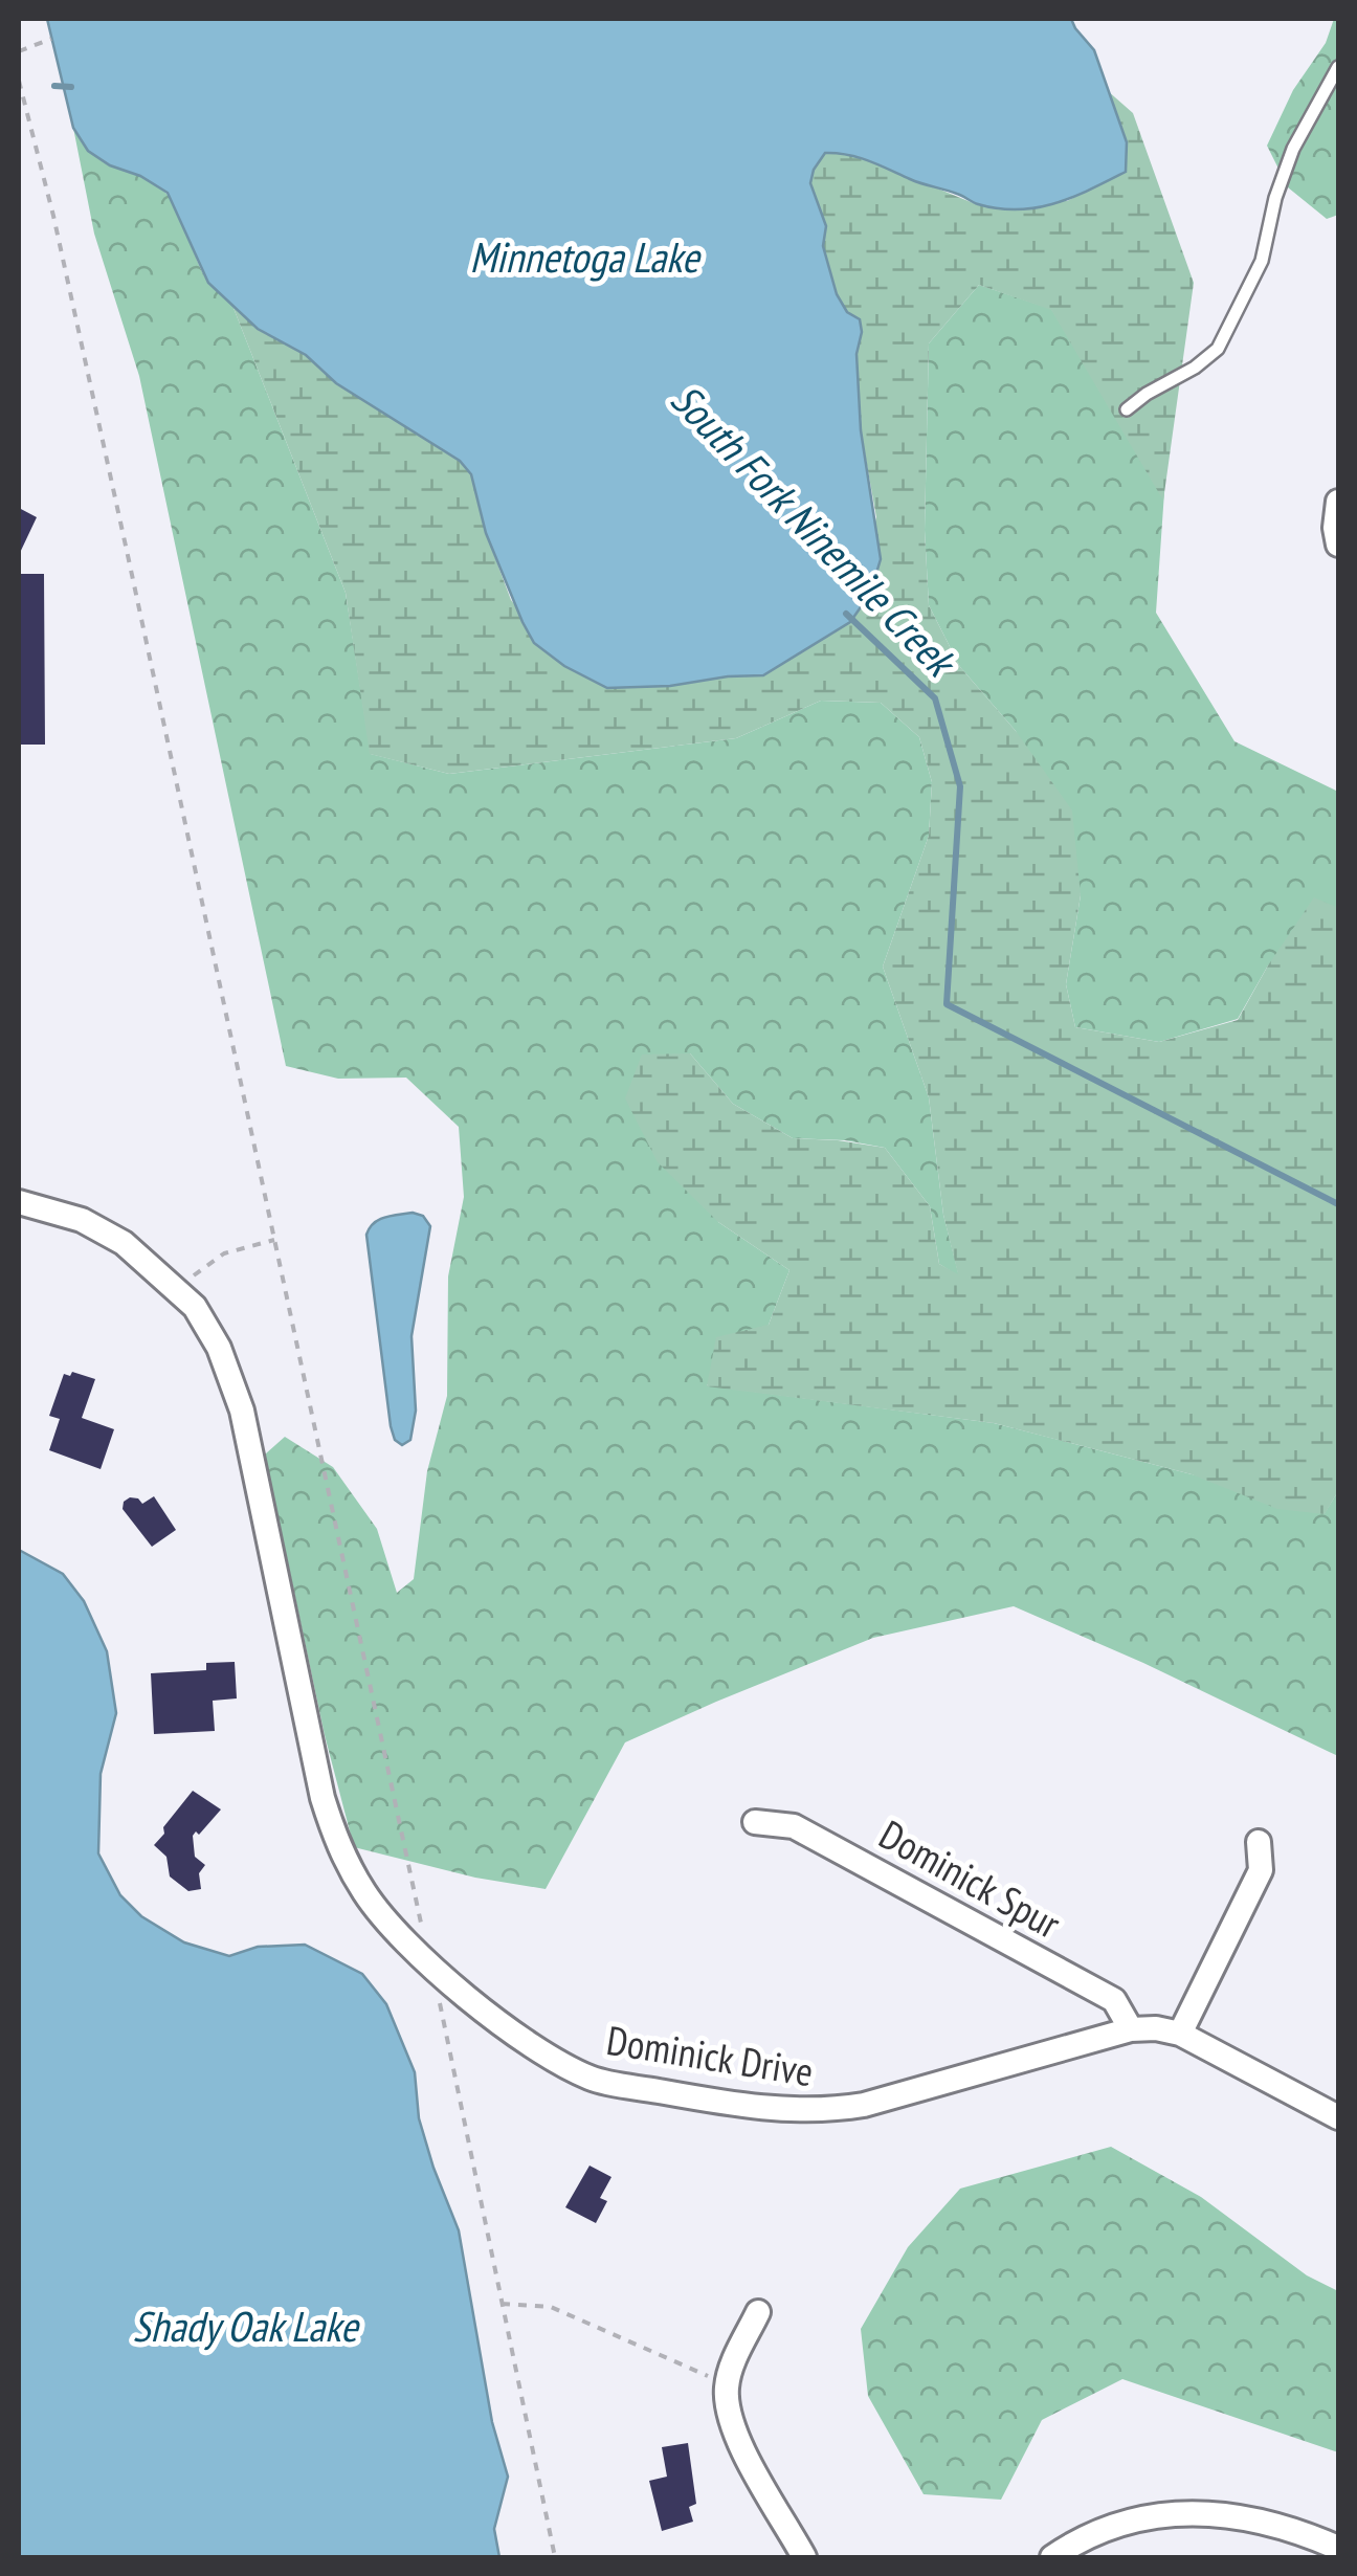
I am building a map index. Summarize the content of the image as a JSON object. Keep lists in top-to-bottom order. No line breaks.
{"streets":{"street":["Dominick Spur","Dominick Drive"]},"crossings":[["Dominick Spur","Dominick Drive"]],"water":["Minnetoga Lake","South Fork Ninemile Creek","Shady Oak Lake"]}
